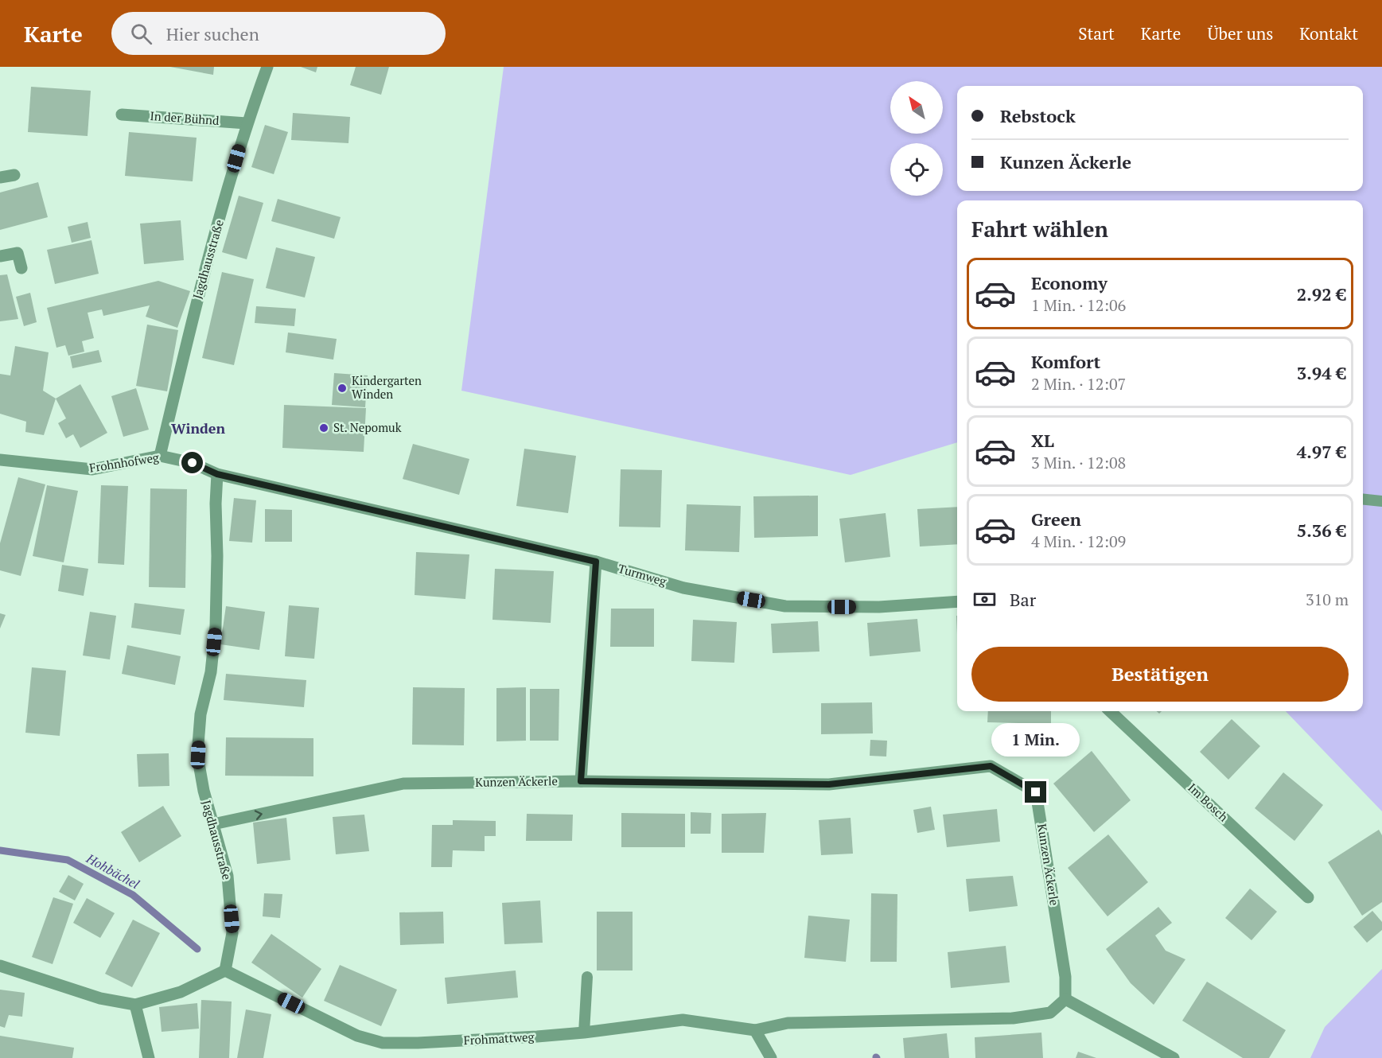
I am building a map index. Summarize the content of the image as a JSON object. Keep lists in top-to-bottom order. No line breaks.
{"streets":{"street":["In der Bühnd","Jagdhausstraße","Frohnhofweg","Turmweg","Kunzen Äckerle","Im Bosch","Frohmattweg"]},"crossings":[["In der Bühnd","Jagdhausstraße"],["Jagdhausstraße","Frohnhofweg"],["Jagdhausstraße","Turmweg"],["Jagdhausstraße","Kunzen Äckerle"],["Jagdhausstraße","Frohmattweg"],["Frohnhofweg","Turmweg"]],"one_way":["Kunzen Äckerle"],"districts":["Winden"],"water":["Hohbächel"],"places":["Kindergarten Winden","St. Nepomuk"],"north":"top left","page":{"header":"Karte","search":"Hier suchen","nav":["Start","Karte","Über uns","Kontakt"],"banner":["Rebstock","Kunzen Äckerle"],"heading":"Fahrt wählen","list":[{"name":"Economy","note":"1 Min. · 12:06","value":"2.92 €"},{"name":"Komfort","note":"2 Min. · 12:07","value":"3.94 €"},{"name":"XL","note":"3 Min. · 12:08","value":"4.97 €"},{"name":"Green","note":"4 Min. · 12:09","value":"5.36 €"}],"pay":["Bar","310 m"],"buttons":"Bestätigen","bubble":"1 Min."}}
